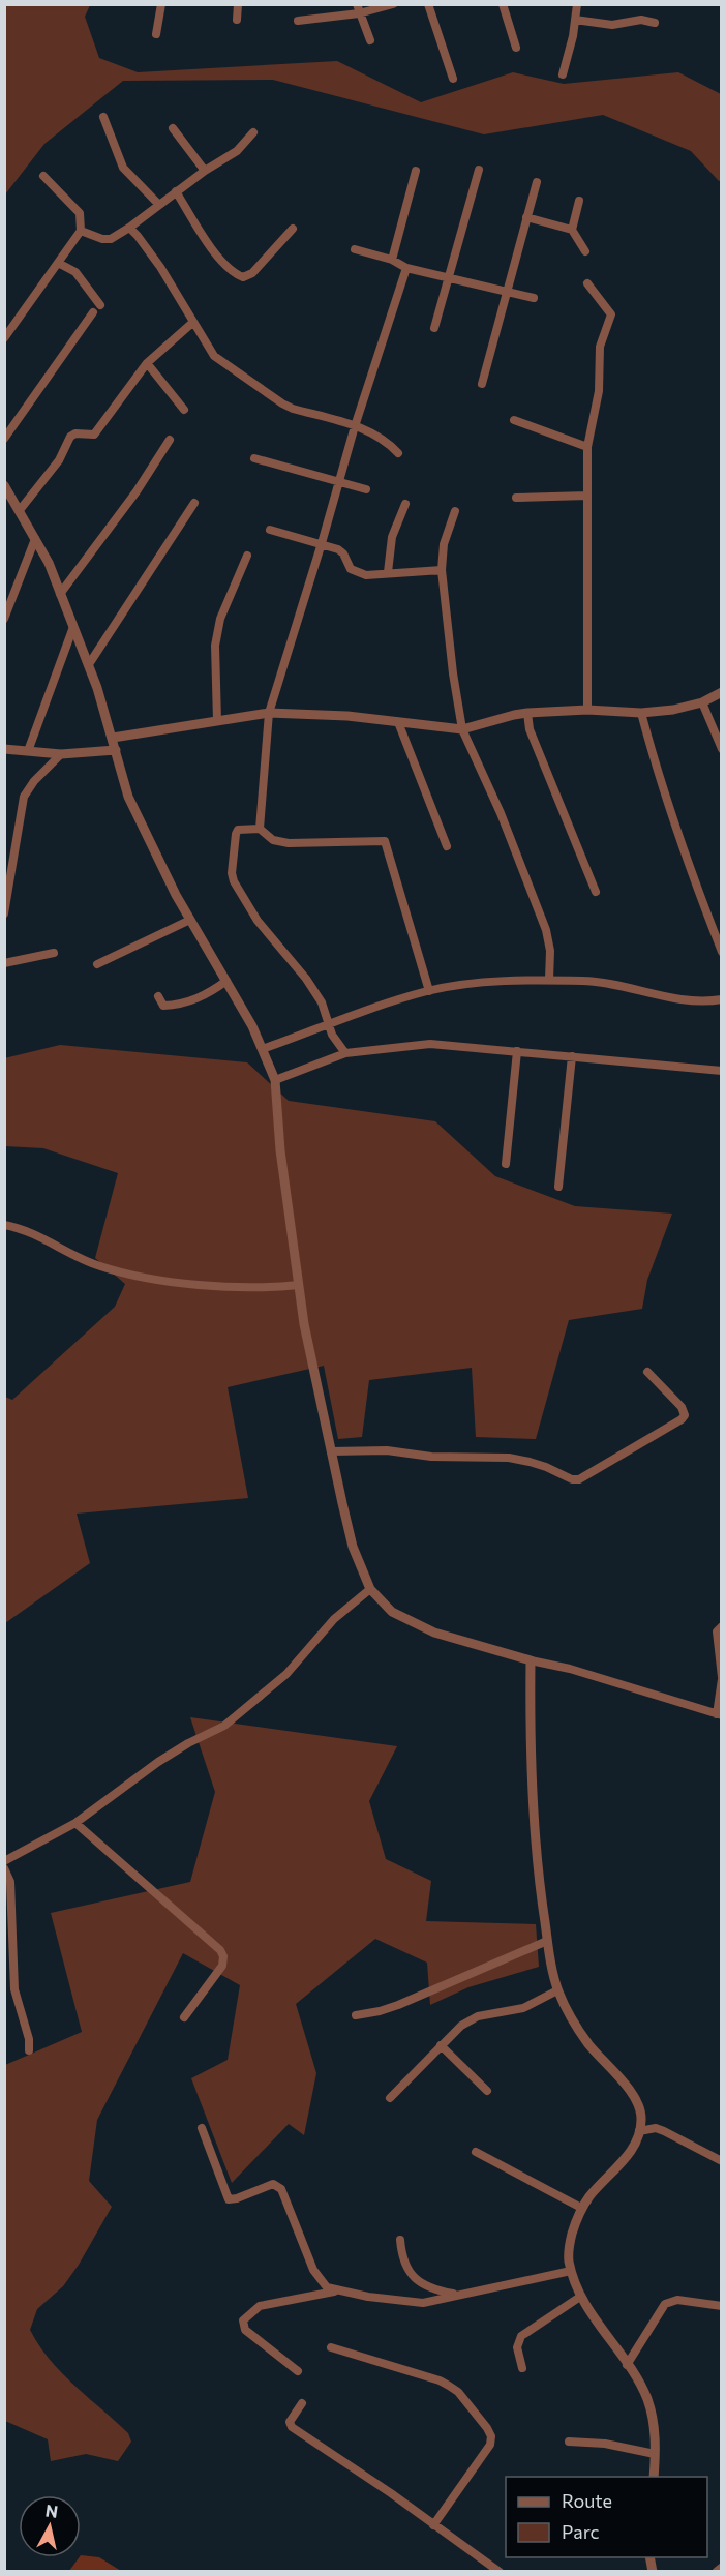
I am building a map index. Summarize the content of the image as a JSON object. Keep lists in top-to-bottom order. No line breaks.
{"legend":["Route","Parc"],"north":"top"}
